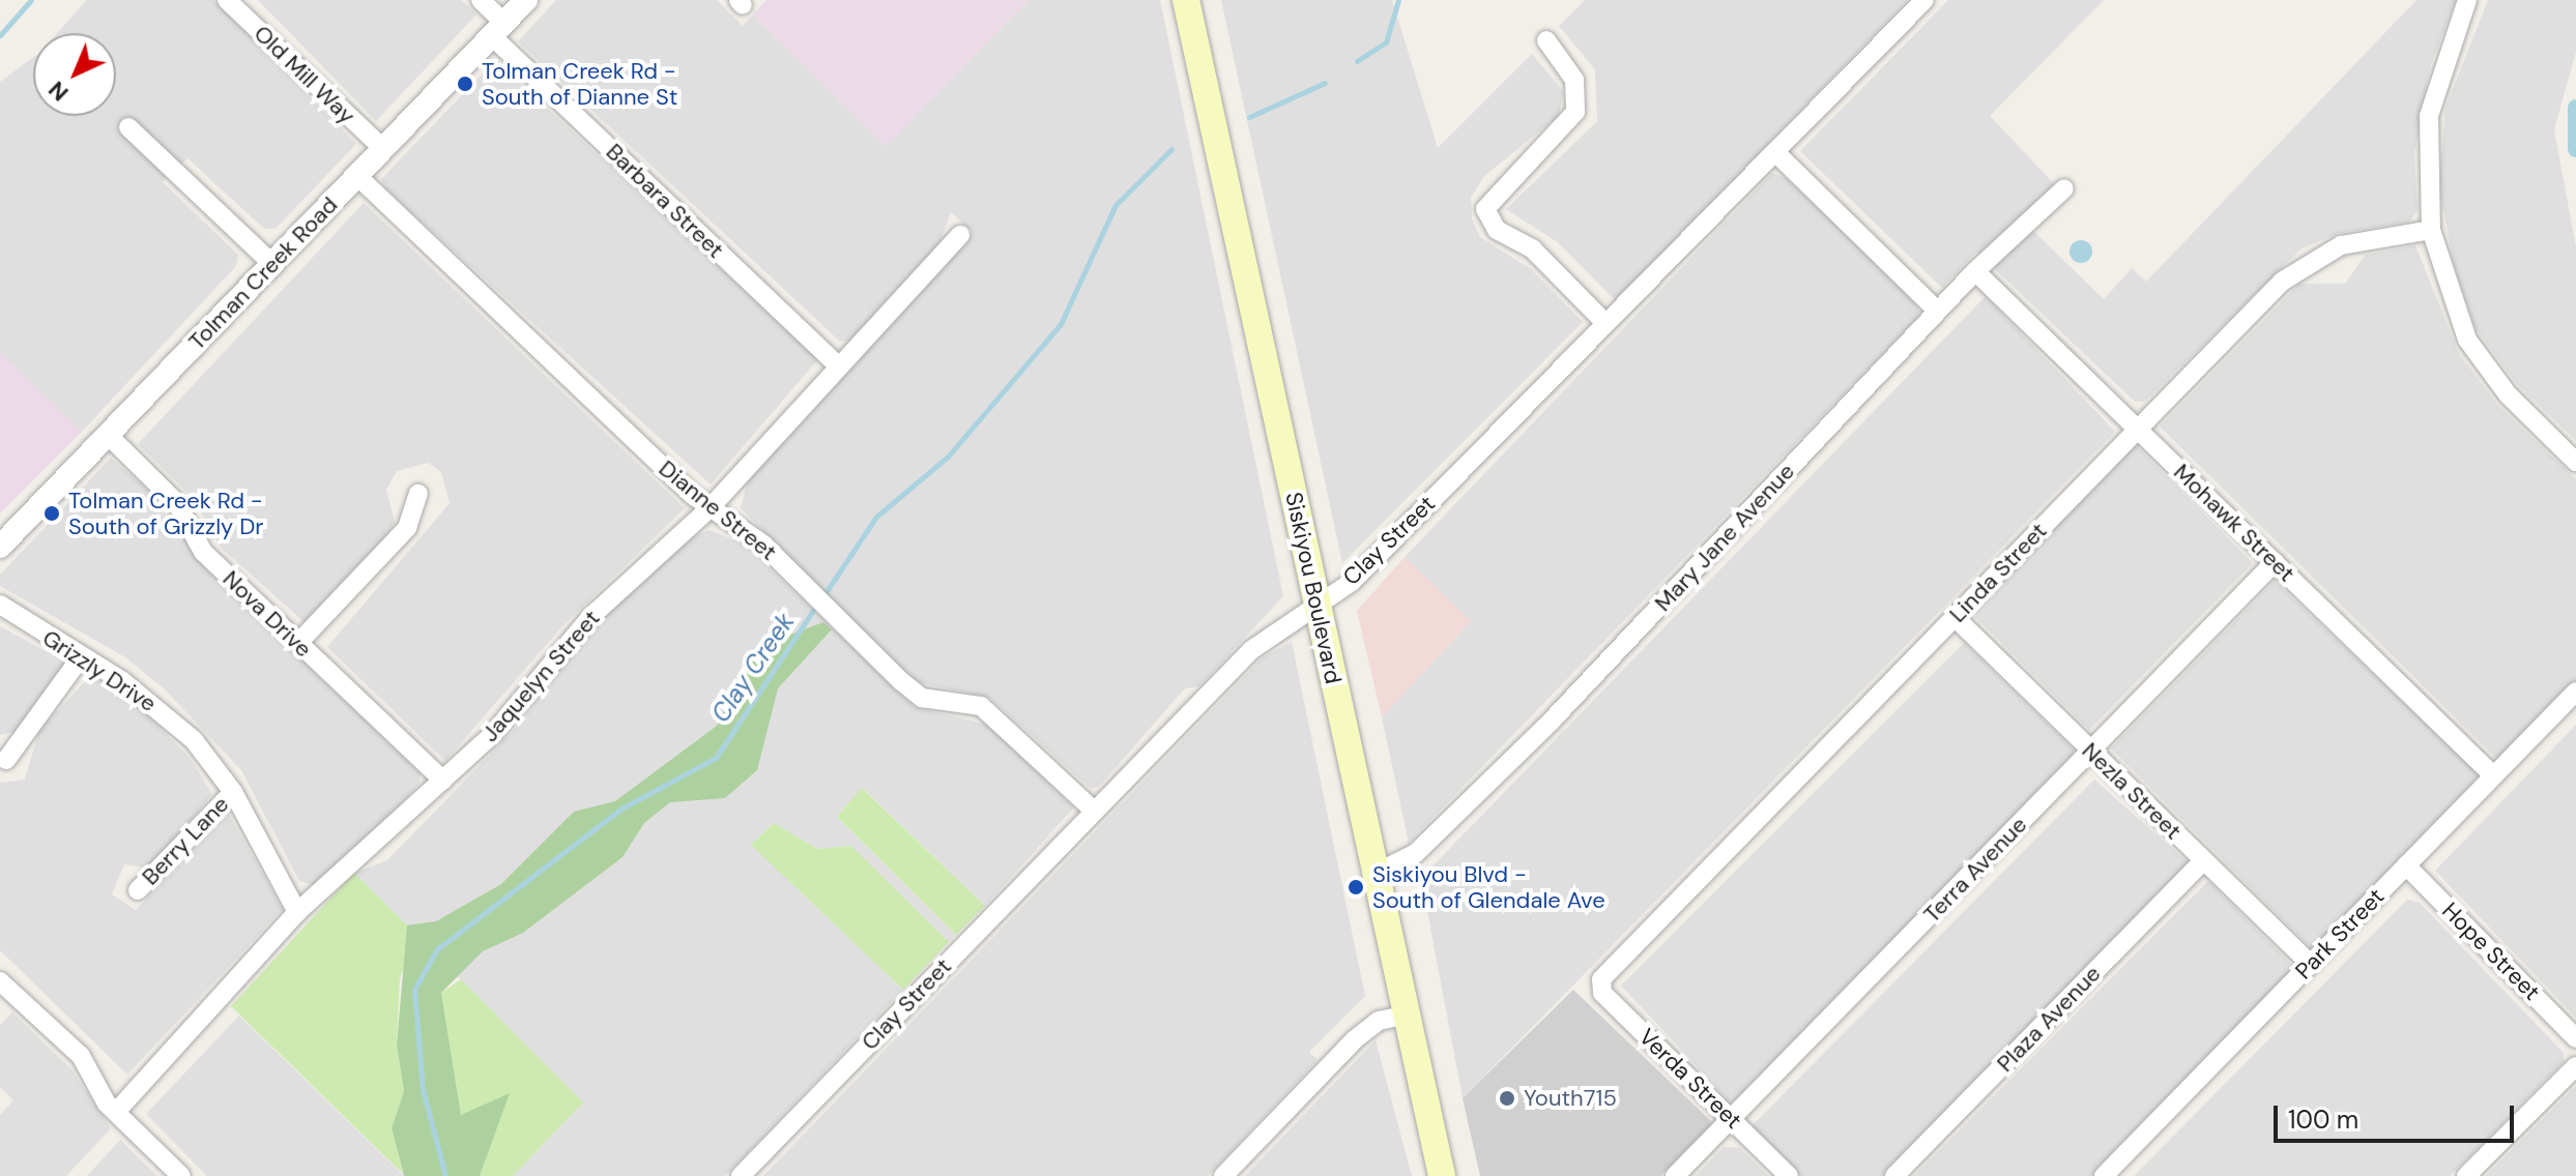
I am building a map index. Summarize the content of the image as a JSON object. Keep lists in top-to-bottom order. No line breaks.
{"streets":{"main road":["Siskiyou Boulevard"],"street":["Old Mill Way","Barbara Street","Tolman Creek Road","Dianne Street","Mohawk Street","Mary Jane Avenue","Clay Street","Linda Street","Nova Drive","Grizzly Drive","Jaquelyn Street","Nezla Street","Berry Lane","Terra Avenue","Park Street","Hope Street","Plaza Avenue","Verda Street"]},"crossings":[["Old Mill Way","Tolman Creek Road"],["Barbara Street","Tolman Creek Road"],["Barbara Street","Jaquelyn Street"],["Tolman Creek Road","Dianne Street"],["Tolman Creek Road","Nova Drive"],["Dianne Street","Clay Street"],["Dianne Street","Jaquelyn Street"],["Mohawk Street","Mary Jane Avenue"],["Mohawk Street","Linda Street"],["Mohawk Street","Terra Avenue"],["Mohawk Street","Park Street"],["Mary Jane Avenue","Siskiyou Boulevard"],["Clay Street","Siskiyou Boulevard"],["Linda Street","Nezla Street"],["Linda Street","Verda Street"],["Nova Drive","Jaquelyn Street"],["Grizzly Drive","Jaquelyn Street"],["Grizzly Drive","Berry Lane"],["Nezla Street","Terra Avenue"],["Nezla Street","Park Street"],["Nezla Street","Plaza Avenue"],["Terra Avenue","Verda Street"],["Park Street","Hope Street"]],"water":["Clay Creek"],"places":["Tolman Creek Rd - South of Dianne St","Tolman Creek Rd - South of Grizzly Dr","Siskiyou Blvd - South of Glendale Ave","Youth715"],"scale_bar":"100 m","north":"bottom left"}
